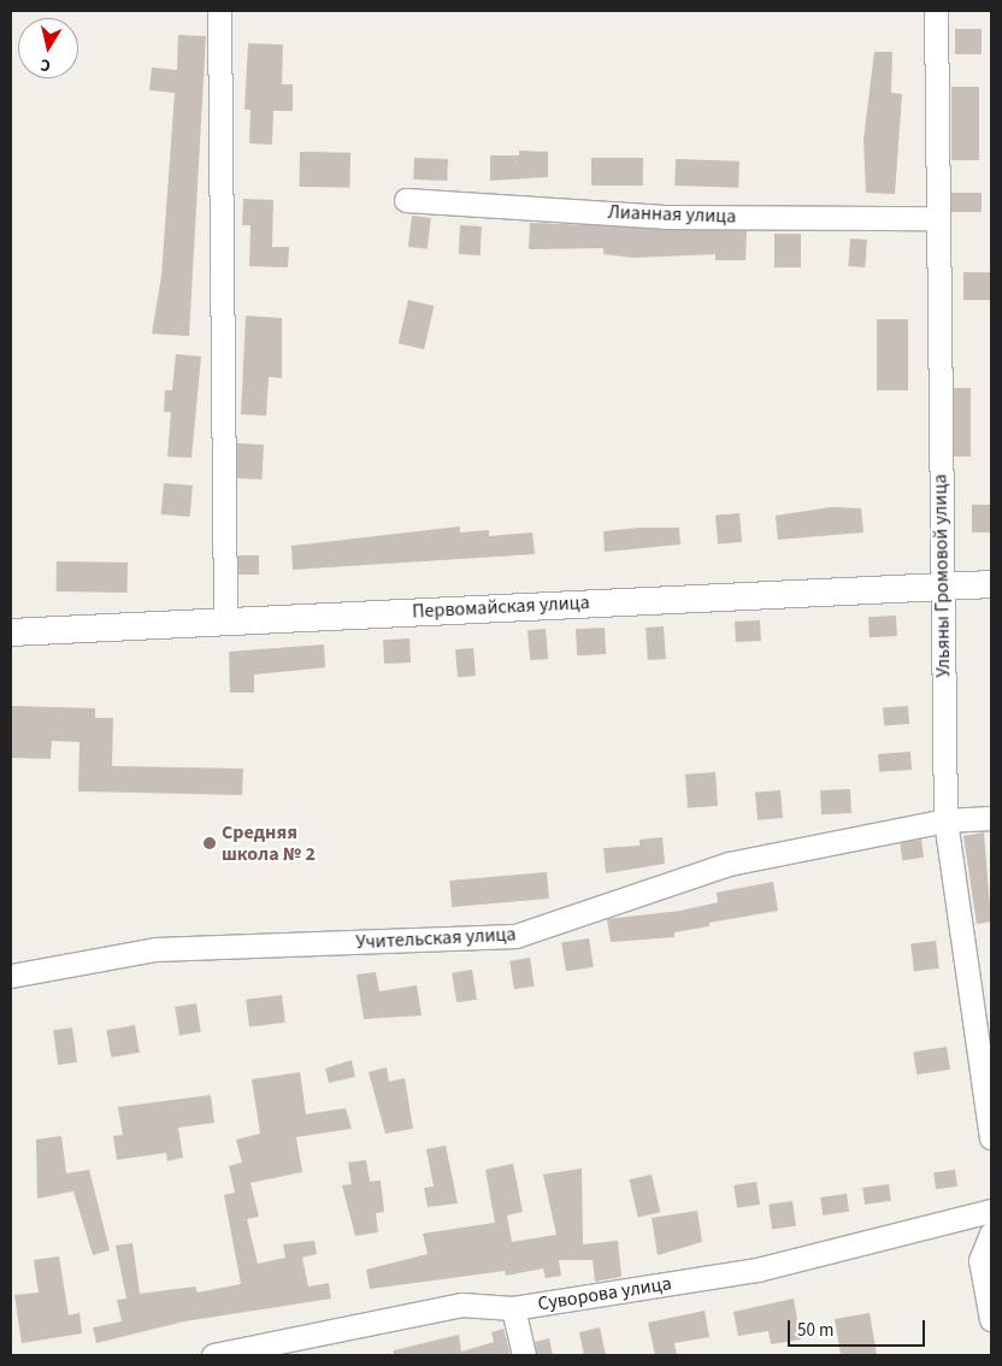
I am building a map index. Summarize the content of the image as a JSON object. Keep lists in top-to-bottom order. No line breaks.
{"streets":{"street":["Лианная улица","Ульяны Громовой улица","Первомайская улица","Учительская улица","Суворова улица"]},"crossings":[["Лианная улица","Ульяны Громовой улица"],["Ульяны Громовой улица","Первомайская улица"],["Ульяны Громовой улица","Учительская улица"]],"places":["Средняя школа № 2"],"scale_bar":"50 m","north":"bottom"}
